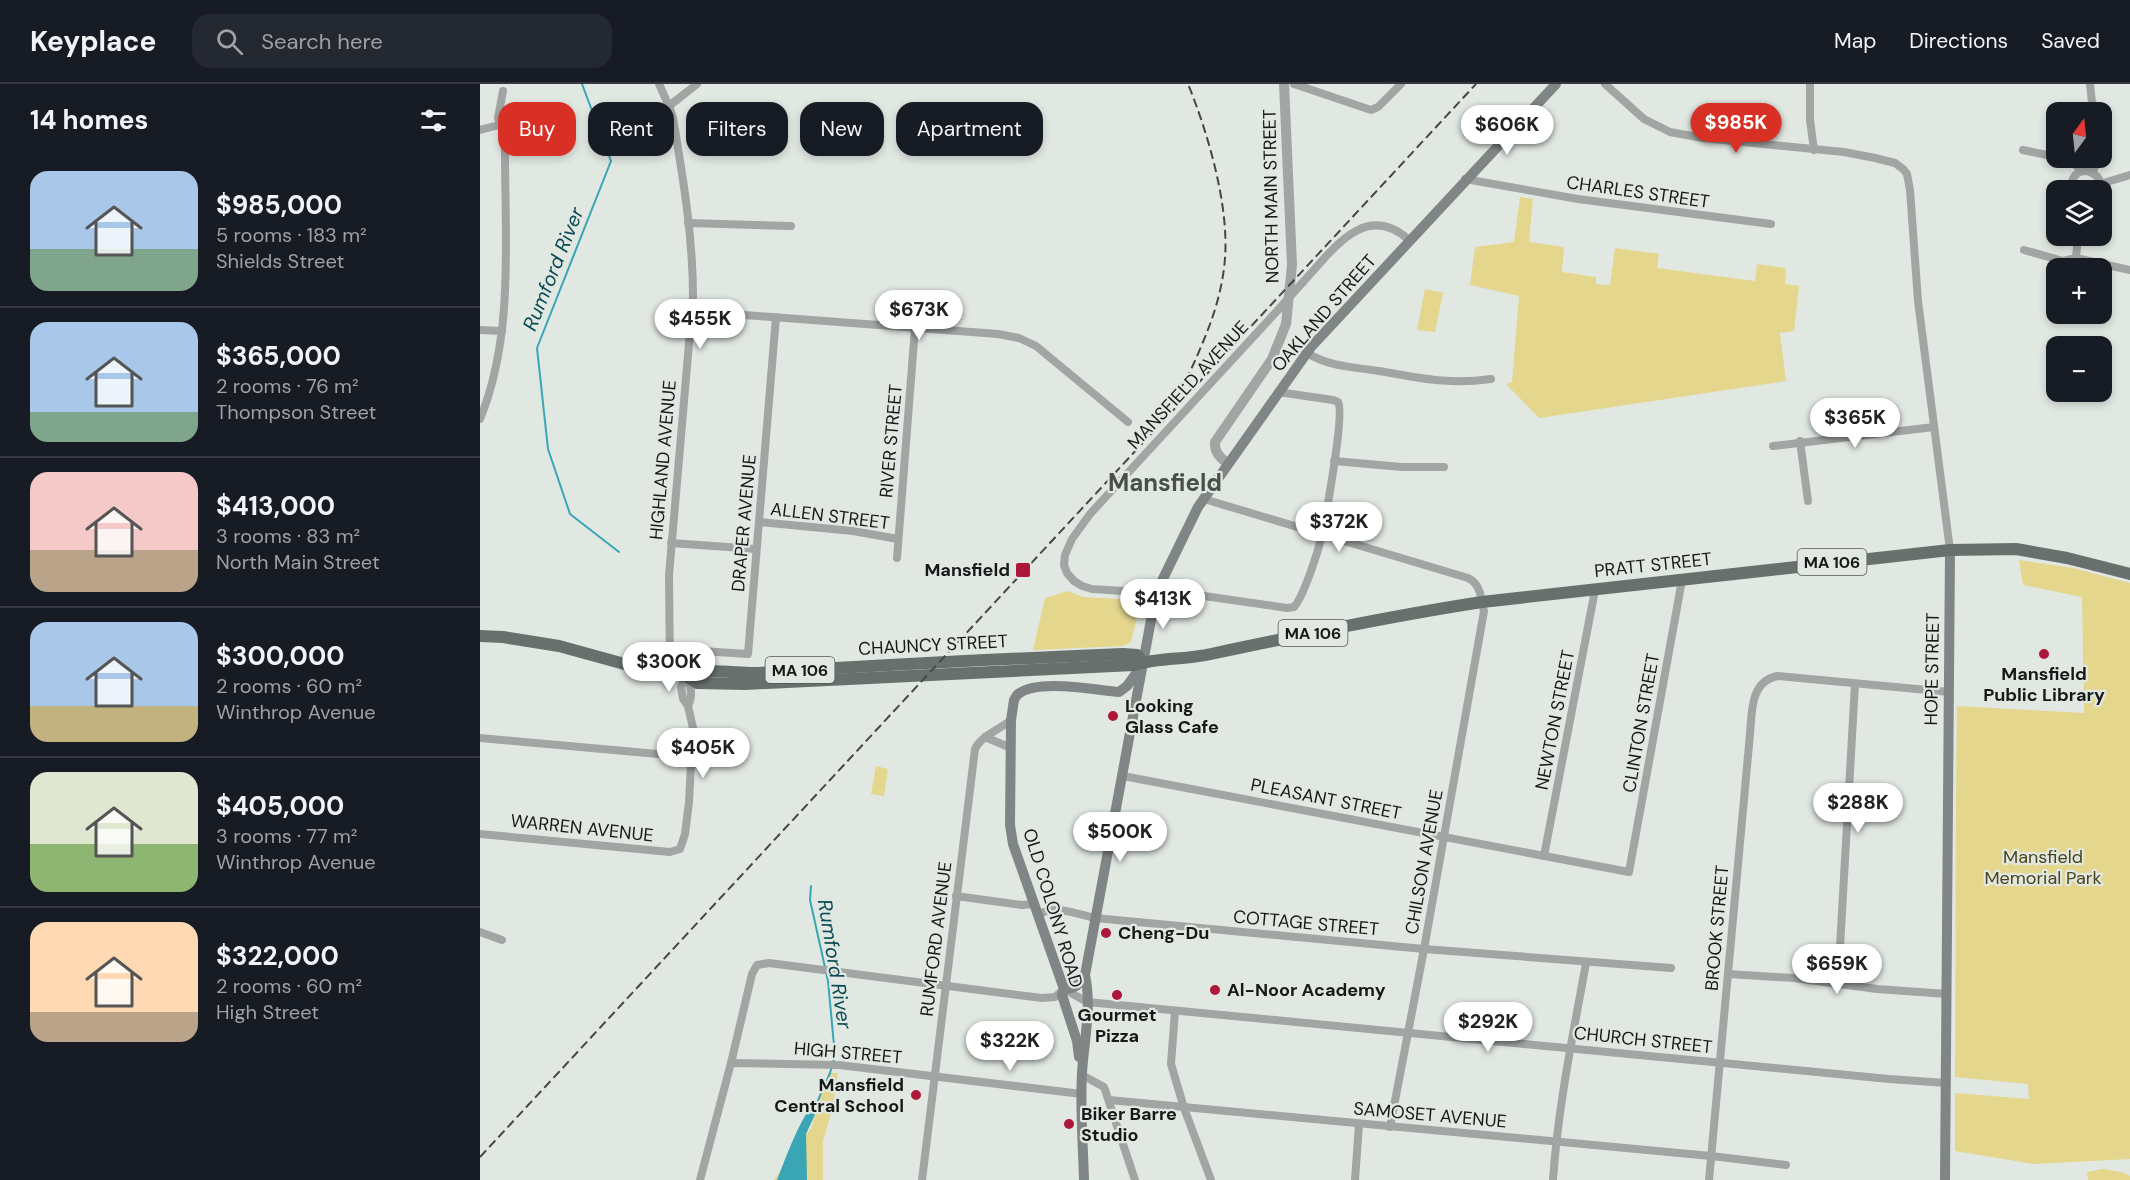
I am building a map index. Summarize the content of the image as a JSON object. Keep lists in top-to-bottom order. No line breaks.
{"streets":{"main road":["OAKLAND STREET","MA 106","PRATT STREET","CHAUNCY STREET","HOPE STREET","OLD COLONY ROAD"],"street":["CHARLES STREET","NORTH MAIN STREET","MANSFIELD AVENUE","RIVER STREET","HIGHLAND AVENUE","ALLEN STREET","DRAPER AVENUE","NEWTON STREET","CLINTON STREET","PLEASANT STREET","WARREN AVENUE","CHILSON AVENUE","COTTAGE STREET","BROOK STREET","RUMFORD AVENUE","CHURCH STREET","HIGH STREET","SAMOSET AVENUE"]},"crossings":[["CHARLES STREET","OAKLAND STREET"],["NORTH MAIN STREET","OAKLAND STREET"],["OAKLAND STREET","MANSFIELD AVENUE"],["RIVER STREET","ALLEN STREET"],["HIGHLAND AVENUE","DRAPER AVENUE"],["HIGHLAND AVENUE","CHAUNCY STREET"],["ALLEN STREET","DRAPER AVENUE"],["PRATT STREET","CHAUNCY STREET"],["PRATT STREET","HOPE STREET"],["PRATT STREET","NEWTON STREET"],["PRATT STREET","CLINTON STREET"],["PRATT STREET","CHILSON AVENUE"],["CHAUNCY STREET","CHILSON AVENUE"],["HOPE STREET","CHURCH STREET"],["NEWTON STREET","PLEASANT STREET"],["CLINTON STREET","PLEASANT STREET"],["PLEASANT STREET","CHILSON AVENUE"],["CHILSON AVENUE","COTTAGE STREET"],["CHILSON AVENUE","CHURCH STREET"],["CHILSON AVENUE","SAMOSET AVENUE"],["OLD COLONY ROAD","COTTAGE STREET"],["BROOK STREET","CHURCH STREET"],["BROOK STREET","SAMOSET AVENUE"],["RUMFORD AVENUE","HIGH STREET"]],"districts":["Mansfield"],"water":["Rumford River"],"parks":["Mansfield Memorial Park"],"places":{"transit":["Mansfield"],"other":["Mansfield Public Library","Looking Glass Cafe","Cheng-Du","Al-Noor Academy","Gourmet Pizza","Mansfield Central School","Biker Barre Studio"]},"north":"top","page":{"header":"Keyplace","search":"Search here","nav":["Map","Directions","Saved"],"heading":"14 homes","map_buttons":["+","−"],"chip":["Buy","Rent","Filters","New","Apartment"],"price":["$985K","$606K","$673K","$455K","$365K","$372K","$413K","$300K","$405K","$288K","$500K","$659K","$292K","$322K"],"list":[{"name":"$985,000","note":"5 rooms · 183 m² · Shields Street"},{"name":"$365,000","note":"2 rooms · 76 m² · Thompson Street"},{"name":"$413,000","note":"3 rooms · 83 m² · North Main Street"},{"name":"$300,000","note":"2 rooms · 60 m² · Winthrop Avenue"},{"name":"$405,000","note":"3 rooms · 77 m² · Winthrop Avenue"},{"name":"$322,000","note":"2 rooms · 60 m² · High Street"}]}}
